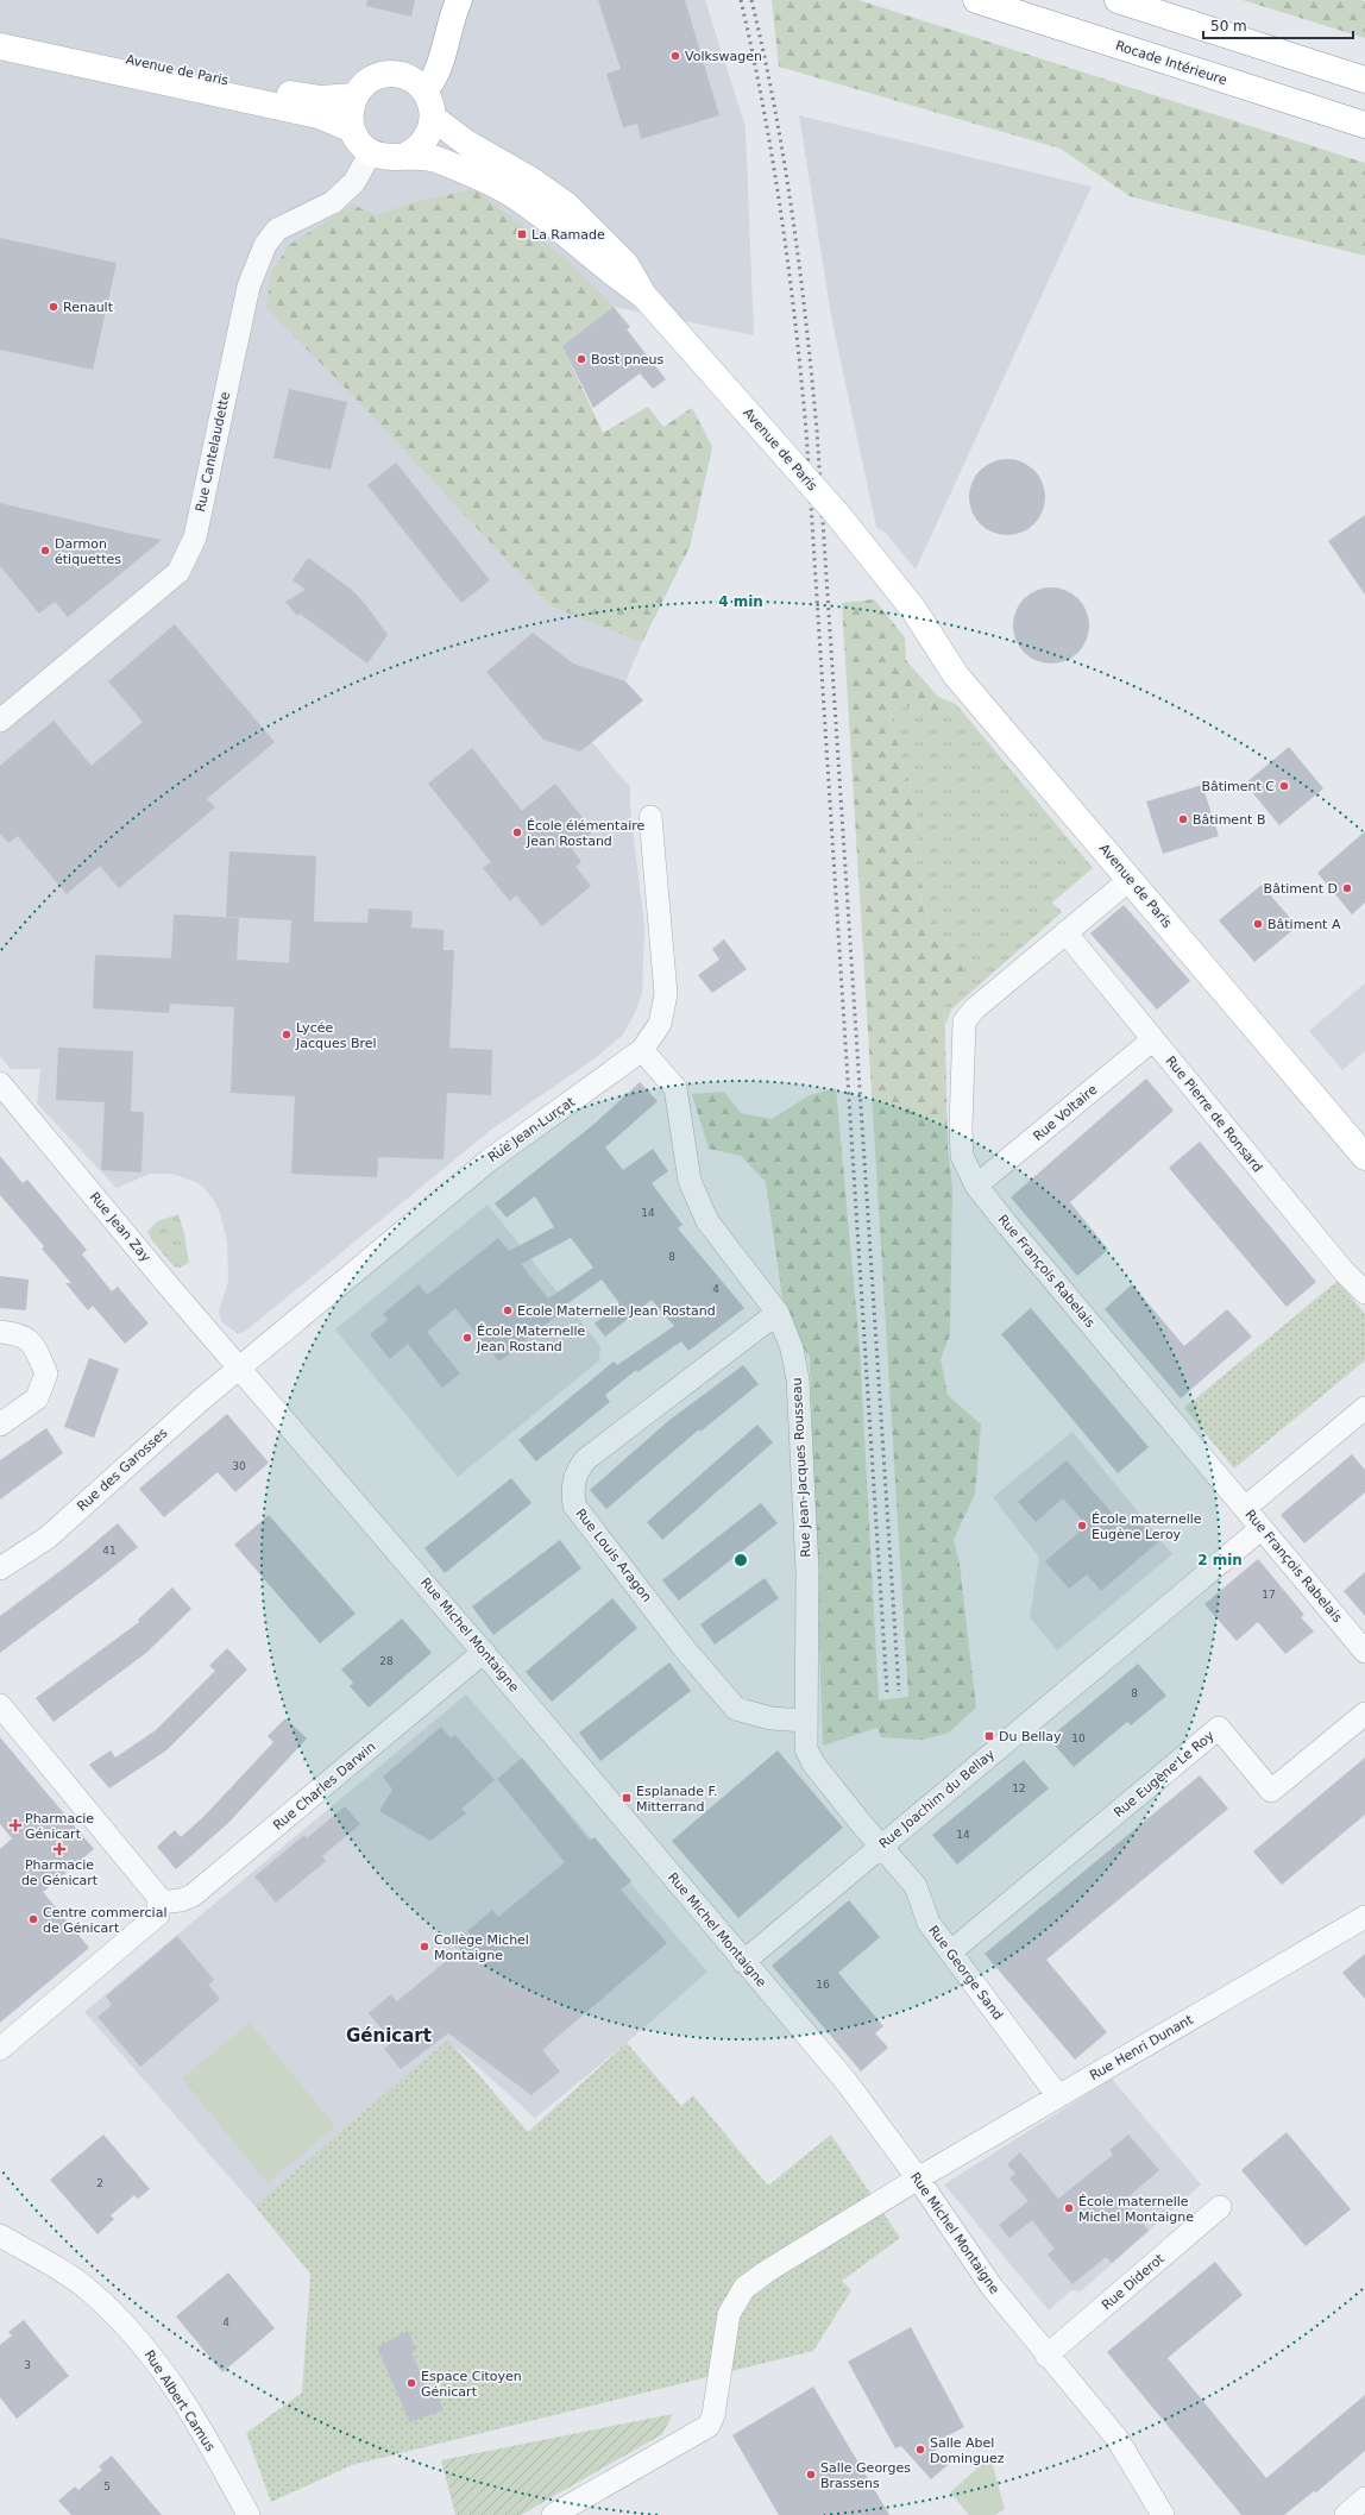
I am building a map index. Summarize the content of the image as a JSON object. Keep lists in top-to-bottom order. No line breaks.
{"streets":{"main road":["Rocade Intérieure","Avenue de Paris"],"street":["Rue Cantelaudette","Rue Voltaire","Rue Pierre de Ronsard","Rue Jean Lurçat","Rue Jean Zay","Rue François Rabelais","Rue Jean-Jacques Rousseau","Rue des Garosses","Rue Louis Aragon","Rue Michel Montaigne","Rue Eugène Le Roy","Rue Charles Darwin","Rue Joachim du Bellay","Rue George Sand","Rue Henri Dunant","Rue Diderot","Rue Albert Camus"]},"crossings":[["Avenue de Paris","Rue Cantelaudette"],["Avenue de Paris","Rue François Rabelais"],["Rue Voltaire","Rue Pierre de Ronsard"],["Rue Voltaire","Rue François Rabelais"],["Rue Pierre de Ronsard","Rue François Rabelais"],["Rue Jean Lurçat","Rue Jean Zay"],["Rue Jean Lurçat","Rue Jean-Jacques Rousseau"],["Rue Jean Lurçat","Rue des Garosses"],["Rue Jean Lurçat","Rue Michel Montaigne"],["Rue Jean Zay","Rue des Garosses"],["Rue Jean Zay","Rue Michel Montaigne"],["Rue François Rabelais","Rue Joachim du Bellay"],["Rue Jean-Jacques Rousseau","Rue Louis Aragon"],["Rue Jean-Jacques Rousseau","Rue Joachim du Bellay"],["Rue Jean-Jacques Rousseau","Rue George Sand"],["Rue des Garosses","Rue Michel Montaigne"],["Rue Michel Montaigne","Rue Charles Darwin"],["Rue Michel Montaigne","Rue Joachim du Bellay"],["Rue Michel Montaigne","Rue Henri Dunant"],["Rue Michel Montaigne","Rue Diderot"],["Rue Eugène Le Roy","Rue George Sand"],["Rue Joachim du Bellay","Rue George Sand"],["Rue George Sand","Rue Henri Dunant"]],"districts":["Génicart"],"places":{"other":["Volkswagen","Renault","Bost pneus","Darmon étiquettes","Bâtiment C","Bâtiment B","École élémentaire Jean Rostand","Bâtiment D","Bâtiment A","Lycée Jacques Brel","Ecole Maternelle Jean Rostand","École Maternelle Jean Rostand","École maternelle Eugène Leroy","Centre commercial de Génicart","Collège Michel Montaigne","École maternelle Michel Montaigne","Espace Citoyen Génicart","Salle Abel Dominguez","Salle Georges Brassens"],"transit":["La Ramade","Du Bellay","Esplanade F. Mitterrand"],"health":["Pharmacie Génicart","Pharmacie de Génicart"]},"house_numbers":["14","8","4","30","41","17","28","8","10","12","14","16","2","4","3","5"],"scale_bar":"50 m","rings":["4 min","2 min"]}
